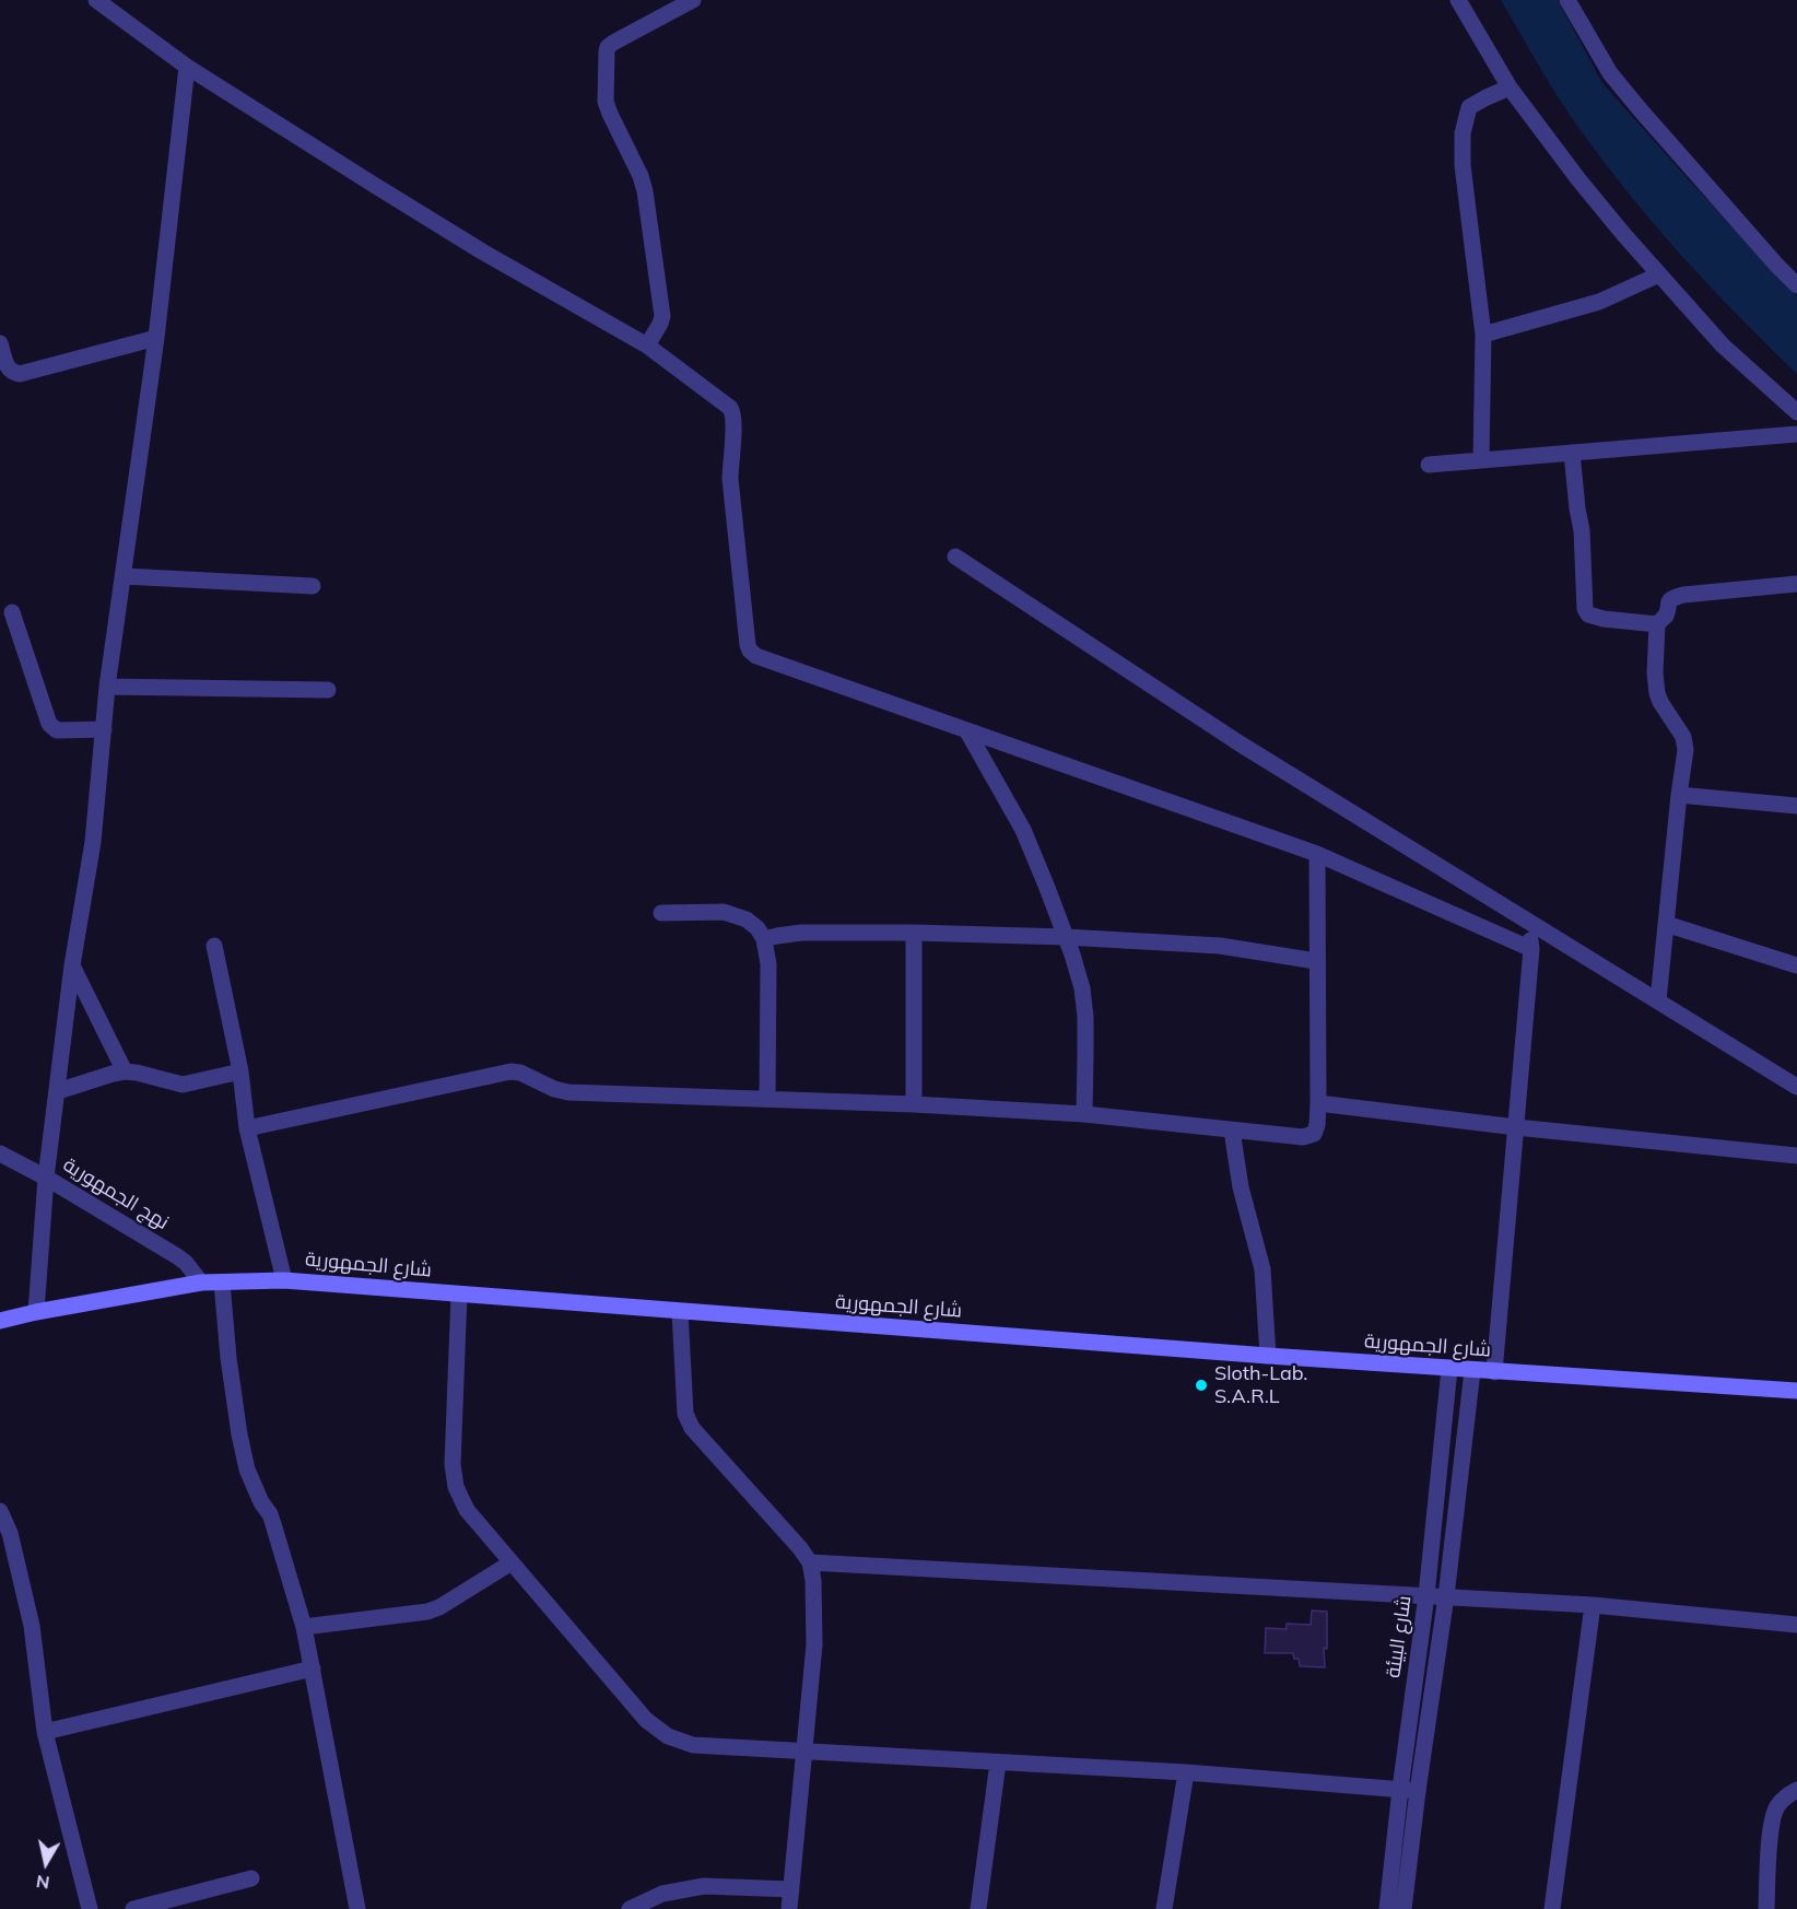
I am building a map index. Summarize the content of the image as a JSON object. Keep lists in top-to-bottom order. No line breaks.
{"streets":{"main road":["شارع الجمهورية"],"street":["نهج الجمهورية","شارع البيئة"]},"crossings":[["نهج الجمهورية","شارع الجمهورية"],["شارع الجمهورية","شارع البيئة"]],"places":["Sloth-Lab. S.A.R.L"],"north":"bottom"}
